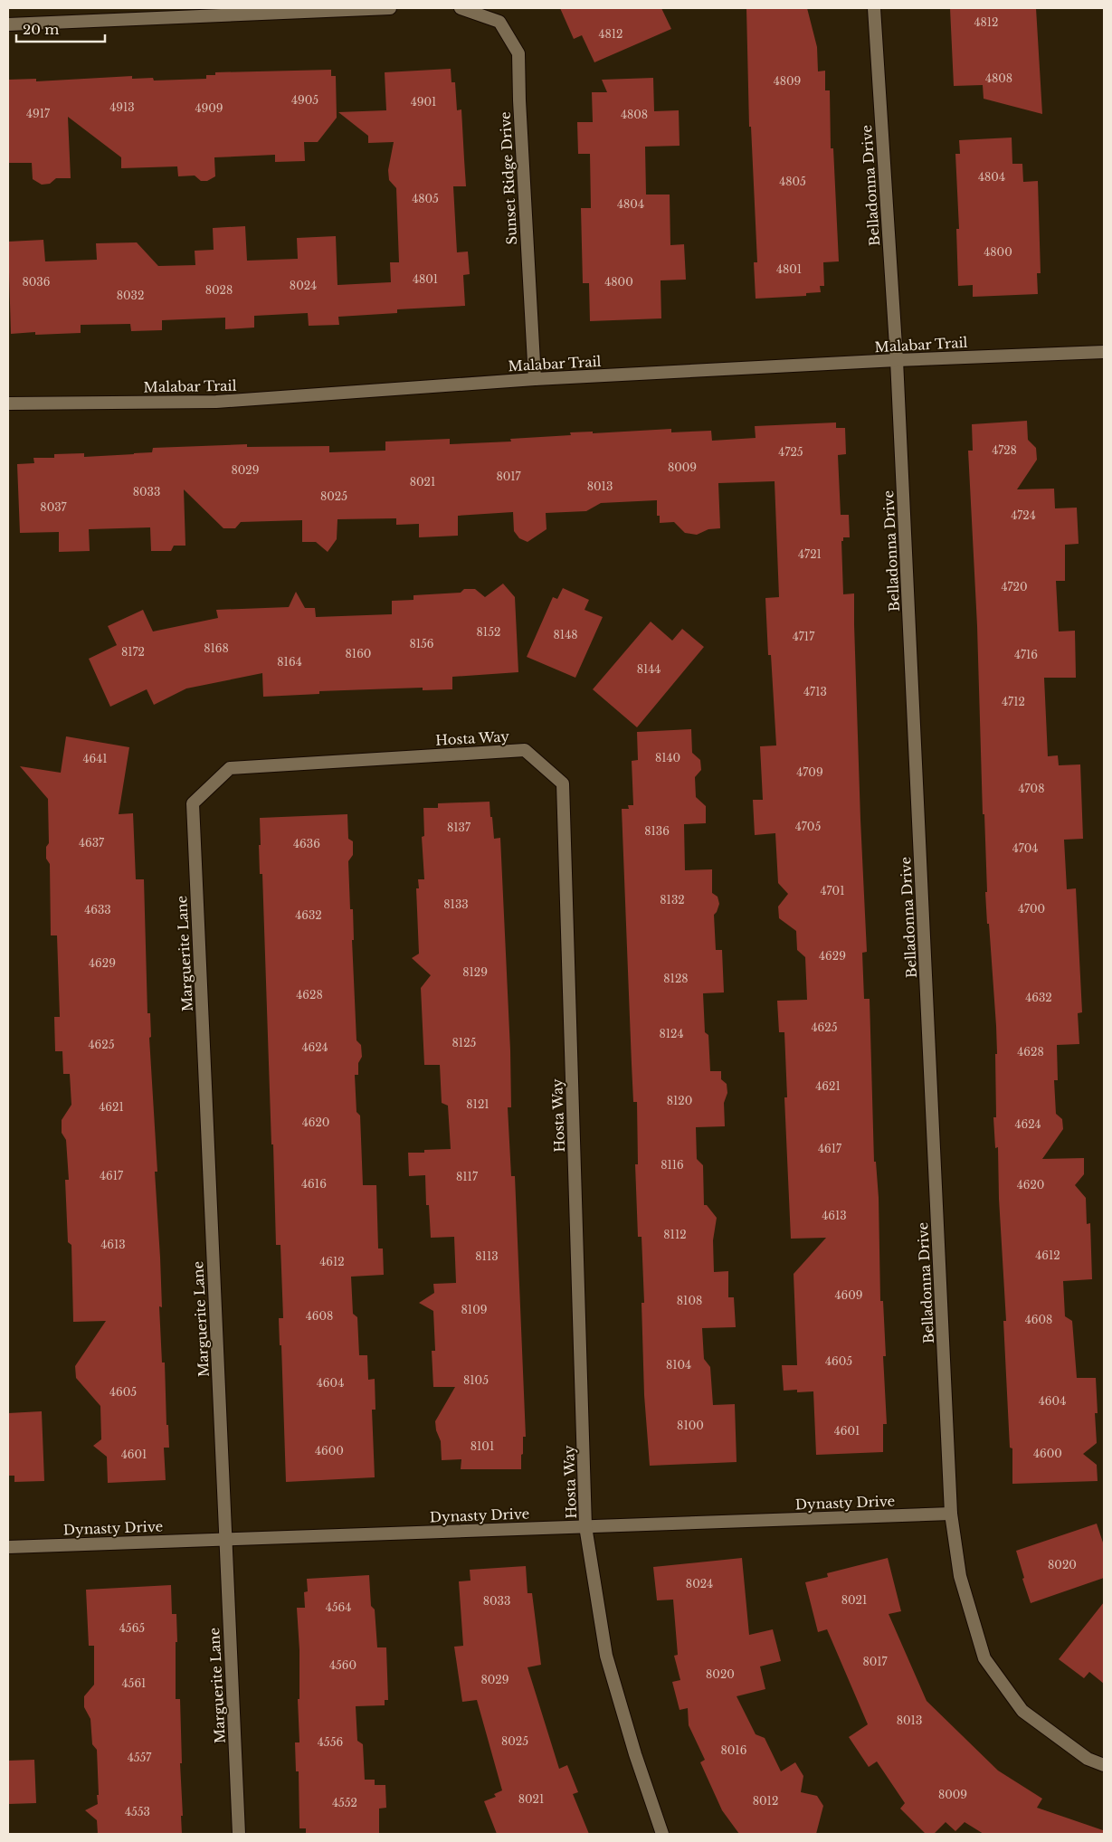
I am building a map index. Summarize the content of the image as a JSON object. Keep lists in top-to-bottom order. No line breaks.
{"streets":{"street":["Sunset Ridge Drive","Belladonna Drive","Malabar Trail","Hosta Way","Marguerite Lane","Dynasty Drive"]},"crossings":[["Sunset Ridge Drive","Malabar Trail"],["Belladonna Drive","Malabar Trail"],["Belladonna Drive","Dynasty Drive"],["Hosta Way","Marguerite Lane"],["Hosta Way","Dynasty Drive"],["Marguerite Lane","Dynasty Drive"]],"house_numbers":["4812","4812","4808","4809","4905","4901","4913","4909","4917","4808","4804","4805","4805","4804","4800","4801","4801","8036","4800","8024","8028","8032","4728","4725","8009","8029","8017","8021","8013","8033","8025","8037","4724","4721","4720","8152","8148","4717","8156","8168","8172","8160","4716","8164","8144","4713","4712","8140","4641","4709","4708","4705","8137","8136","4637","4636","4704","4701","8132","8133","4700","4633","4632","4629","4629","8129","8128","4628","4632","4625","8124","8125","4625","4624","4628","4621","8120","8121","4621","4620","4624","4617","8116","4617","8117","4616","4620","4613","8112","4613","4612","8113","4612","4609","8108","8109","4608","4608","4605","8104","8105","4604","4605","4604","8100","4601","8101","4600","4600","4601","8020","8024","8021","8033","4564","4565","8017","4560","8020","8029","4561","8013","8025","4556","8016","4557","8009","8021","8012","4552","4553"],"scale_bar":"20 m"}
